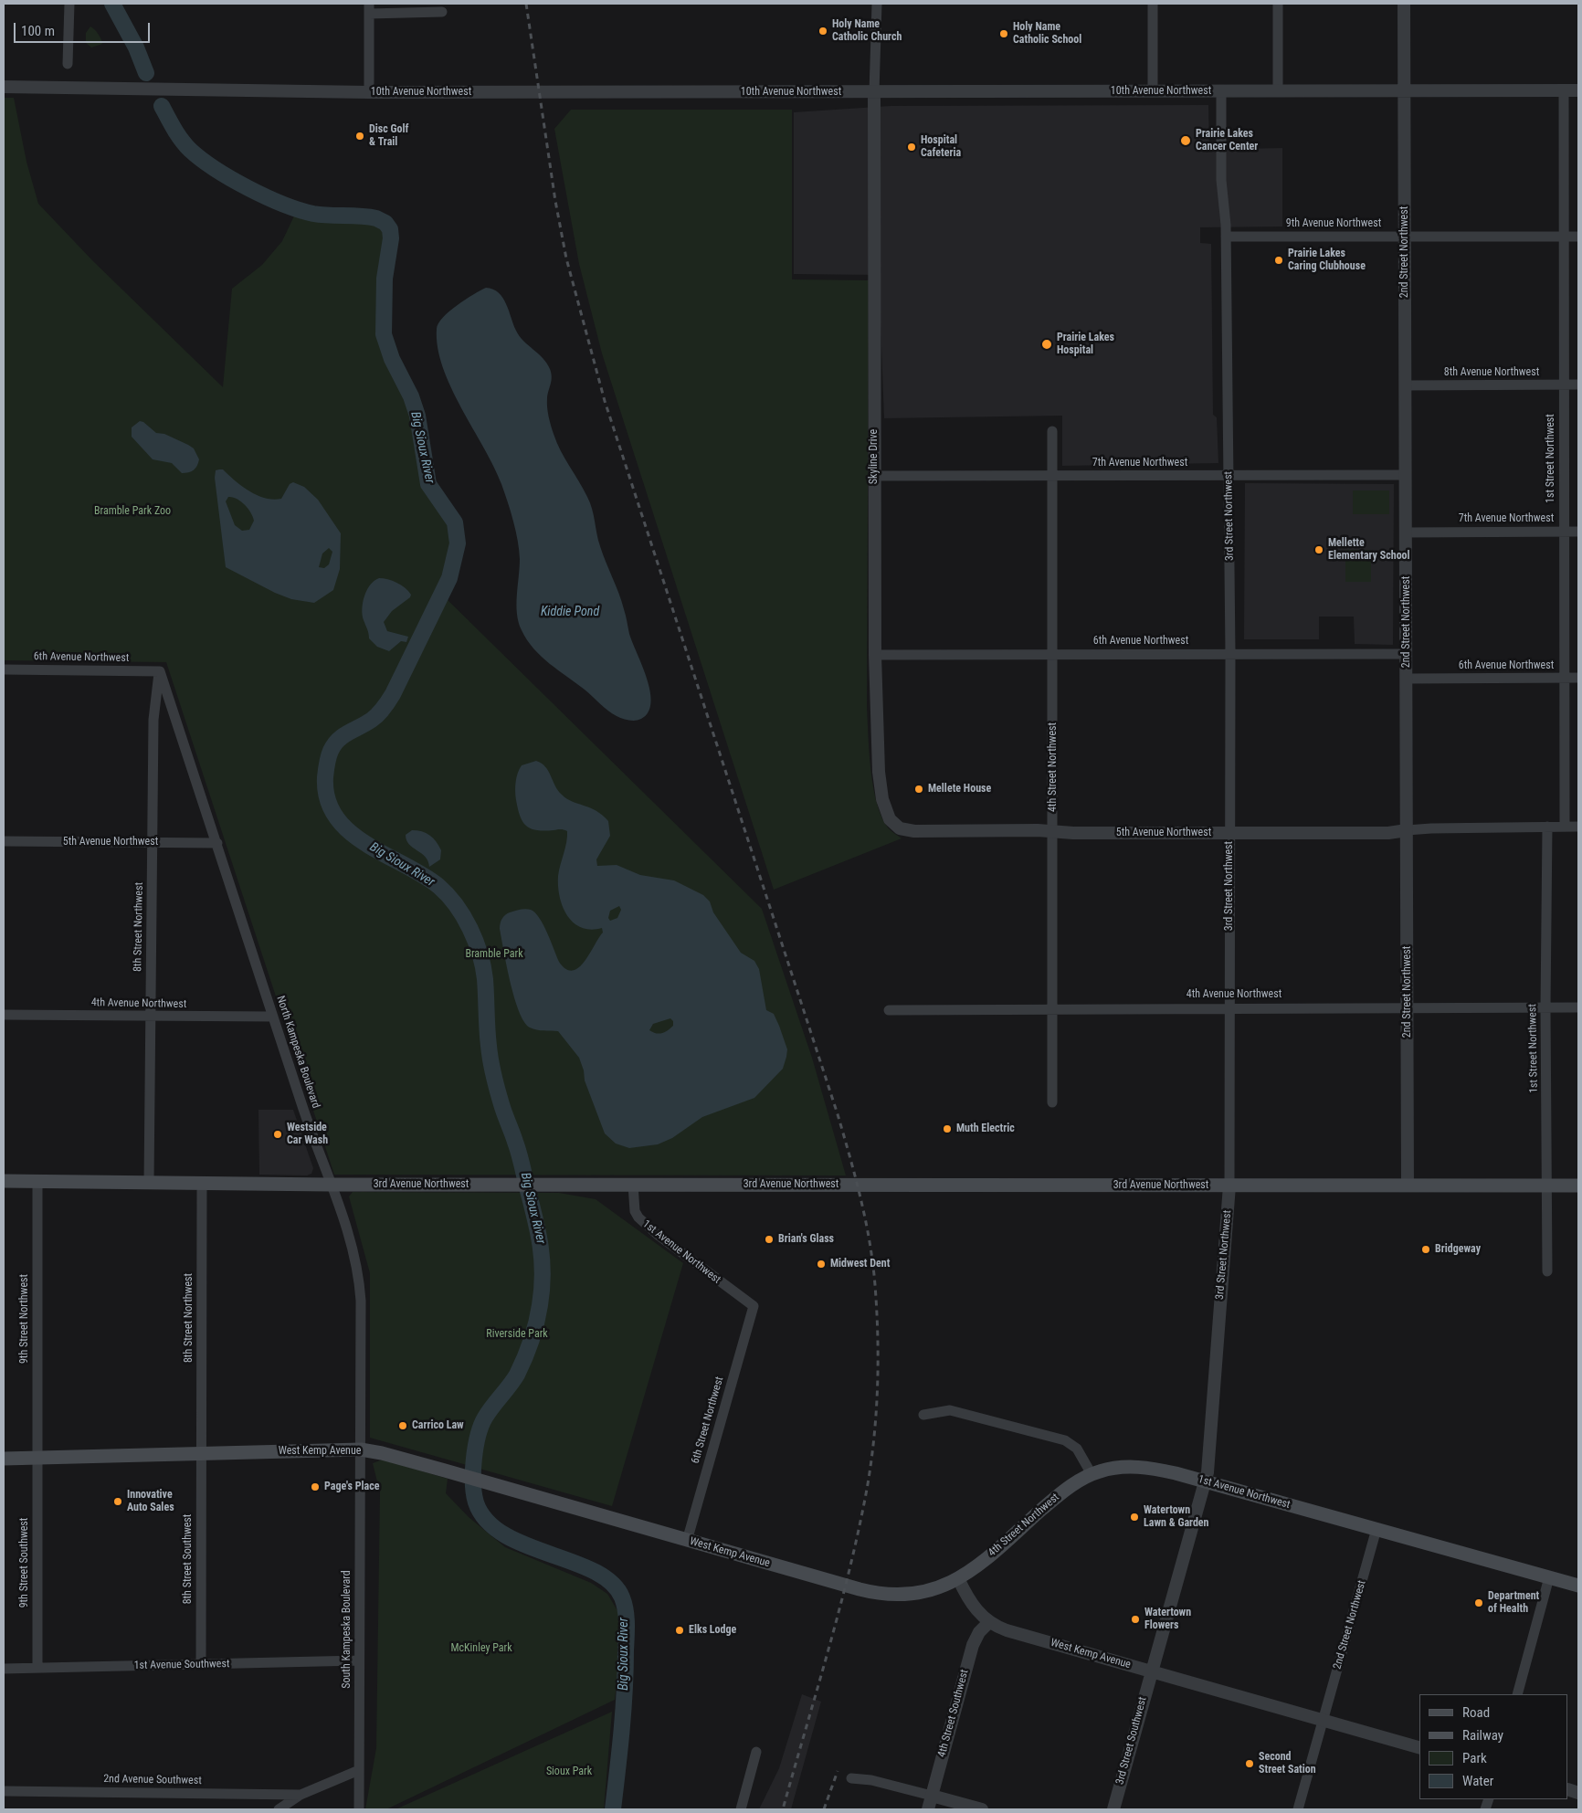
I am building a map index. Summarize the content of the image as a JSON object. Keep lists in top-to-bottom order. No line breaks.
{"streets":{"main road":["4th Street Northwest","3rd Avenue Northwest","1st Avenue Northwest","West Kemp Avenue"],"street":["10th Avenue Northwest","9th Avenue Northwest","2nd Street Northwest","8th Avenue Northwest","Skyline Drive","1st Street Northwest","7th Avenue Northwest","3rd Street Northwest","6th Avenue Northwest","5th Avenue Northwest","8th Street Northwest","4th Avenue Northwest","North Kampeska Boulevard","9th Street Northwest","6th Street Northwest","8th Street Southwest","9th Street Southwest","South Kampeska Boulevard","1st Avenue Southwest","4th Street Southwest","3rd Street Southwest","2nd Avenue Southwest"]},"crossings":[["10th Avenue Northwest","2nd Street Northwest"],["10th Avenue Northwest","Skyline Drive"],["10th Avenue Northwest","1st Street Northwest"],["10th Avenue Northwest","3rd Street Northwest"],["9th Avenue Northwest","2nd Street Northwest"],["9th Avenue Northwest","1st Street Northwest"],["9th Avenue Northwest","3rd Street Northwest"],["2nd Street Northwest","8th Avenue Northwest"],["2nd Street Northwest","7th Avenue Northwest"],["2nd Street Northwest","6th Avenue Northwest"],["2nd Street Northwest","5th Avenue Northwest"],["2nd Street Northwest","4th Avenue Northwest"],["2nd Street Northwest","3rd Avenue Northwest"],["2nd Street Northwest","1st Avenue Northwest"],["2nd Street Northwest","West Kemp Avenue"],["8th Avenue Northwest","1st Street Northwest"],["Skyline Drive","7th Avenue Northwest"],["Skyline Drive","6th Avenue Northwest"],["Skyline Drive","5th Avenue Northwest"],["1st Street Northwest","7th Avenue Northwest"],["1st Street Northwest","6th Avenue Northwest"],["1st Street Northwest","5th Avenue Northwest"],["1st Street Northwest","4th Avenue Northwest"],["1st Street Northwest","3rd Avenue Northwest"],["7th Avenue Northwest","3rd Street Northwest"],["7th Avenue Northwest","4th Street Northwest"],["3rd Street Northwest","6th Avenue Northwest"],["3rd Street Northwest","5th Avenue Northwest"],["3rd Street Northwest","4th Avenue Northwest"],["3rd Street Northwest","3rd Avenue Northwest"],["3rd Street Northwest","1st Avenue Northwest"],["3rd Street Northwest","West Kemp Avenue"],["3rd Street Northwest","3rd Street Southwest"],["6th Avenue Northwest","4th Street Northwest"],["6th Avenue Northwest","8th Street Northwest"],["6th Avenue Northwest","North Kampeska Boulevard"],["4th Street Northwest","5th Avenue Northwest"],["4th Street Northwest","4th Avenue Northwest"],["4th Street Northwest","1st Avenue Northwest"],["4th Street Northwest","West Kemp Avenue"],["5th Avenue Northwest","8th Street Northwest"],["5th Avenue Northwest","North Kampeska Boulevard"],["8th Street Northwest","4th Avenue Northwest"],["8th Street Northwest","North Kampeska Boulevard"],["8th Street Northwest","3rd Avenue Northwest"],["8th Street Northwest","West Kemp Avenue"],["8th Street Northwest","8th Street Southwest"],["4th Avenue Northwest","North Kampeska Boulevard"],["North Kampeska Boulevard","3rd Avenue Northwest"],["North Kampeska Boulevard","West Kemp Avenue"],["North Kampeska Boulevard","South Kampeska Boulevard"],["3rd Avenue Northwest","1st Avenue Northwest"],["3rd Avenue Northwest","9th Street Northwest"],["1st Avenue Northwest","6th Street Northwest"],["9th Street Northwest","West Kemp Avenue"],["9th Street Northwest","9th Street Southwest"],["6th Street Northwest","West Kemp Avenue"],["West Kemp Avenue","8th Street Southwest"],["West Kemp Avenue","9th Street Southwest"],["West Kemp Avenue","South Kampeska Boulevard"],["West Kemp Avenue","4th Street Southwest"],["West Kemp Avenue","3rd Street Southwest"],["8th Street Southwest","1st Avenue Southwest"],["9th Street Southwest","1st Avenue Southwest"],["South Kampeska Boulevard","1st Avenue Southwest"]],"water":["Big Sioux River","Kiddie Pond"],"parks":["Bramble Park Zoo","Bramble Park","Riverside Park","McKinley Park","Sioux Park"],"places":["Holy Name Catholic Church","Holy Name Catholic School","Disc Golf & Trail","Prairie Lakes Cancer Center","Hospital Cafeteria","Prairie Lakes Caring Clubhouse","Prairie Lakes Hospital","Mellette Elementary School","Mellete House","Muth Electric","Westside Car Wash","Brian's Glass","Bridgeway","Midwest Dent","Carrico Law","Page's Place","Innovative Auto Sales","Watertown Lawn & Garden","Department of Health","Watertown Flowers","Elks Lodge","Second Street Sation"],"legend":["Road","Railway","Park","Water"],"scale_bar":"100 m"}
